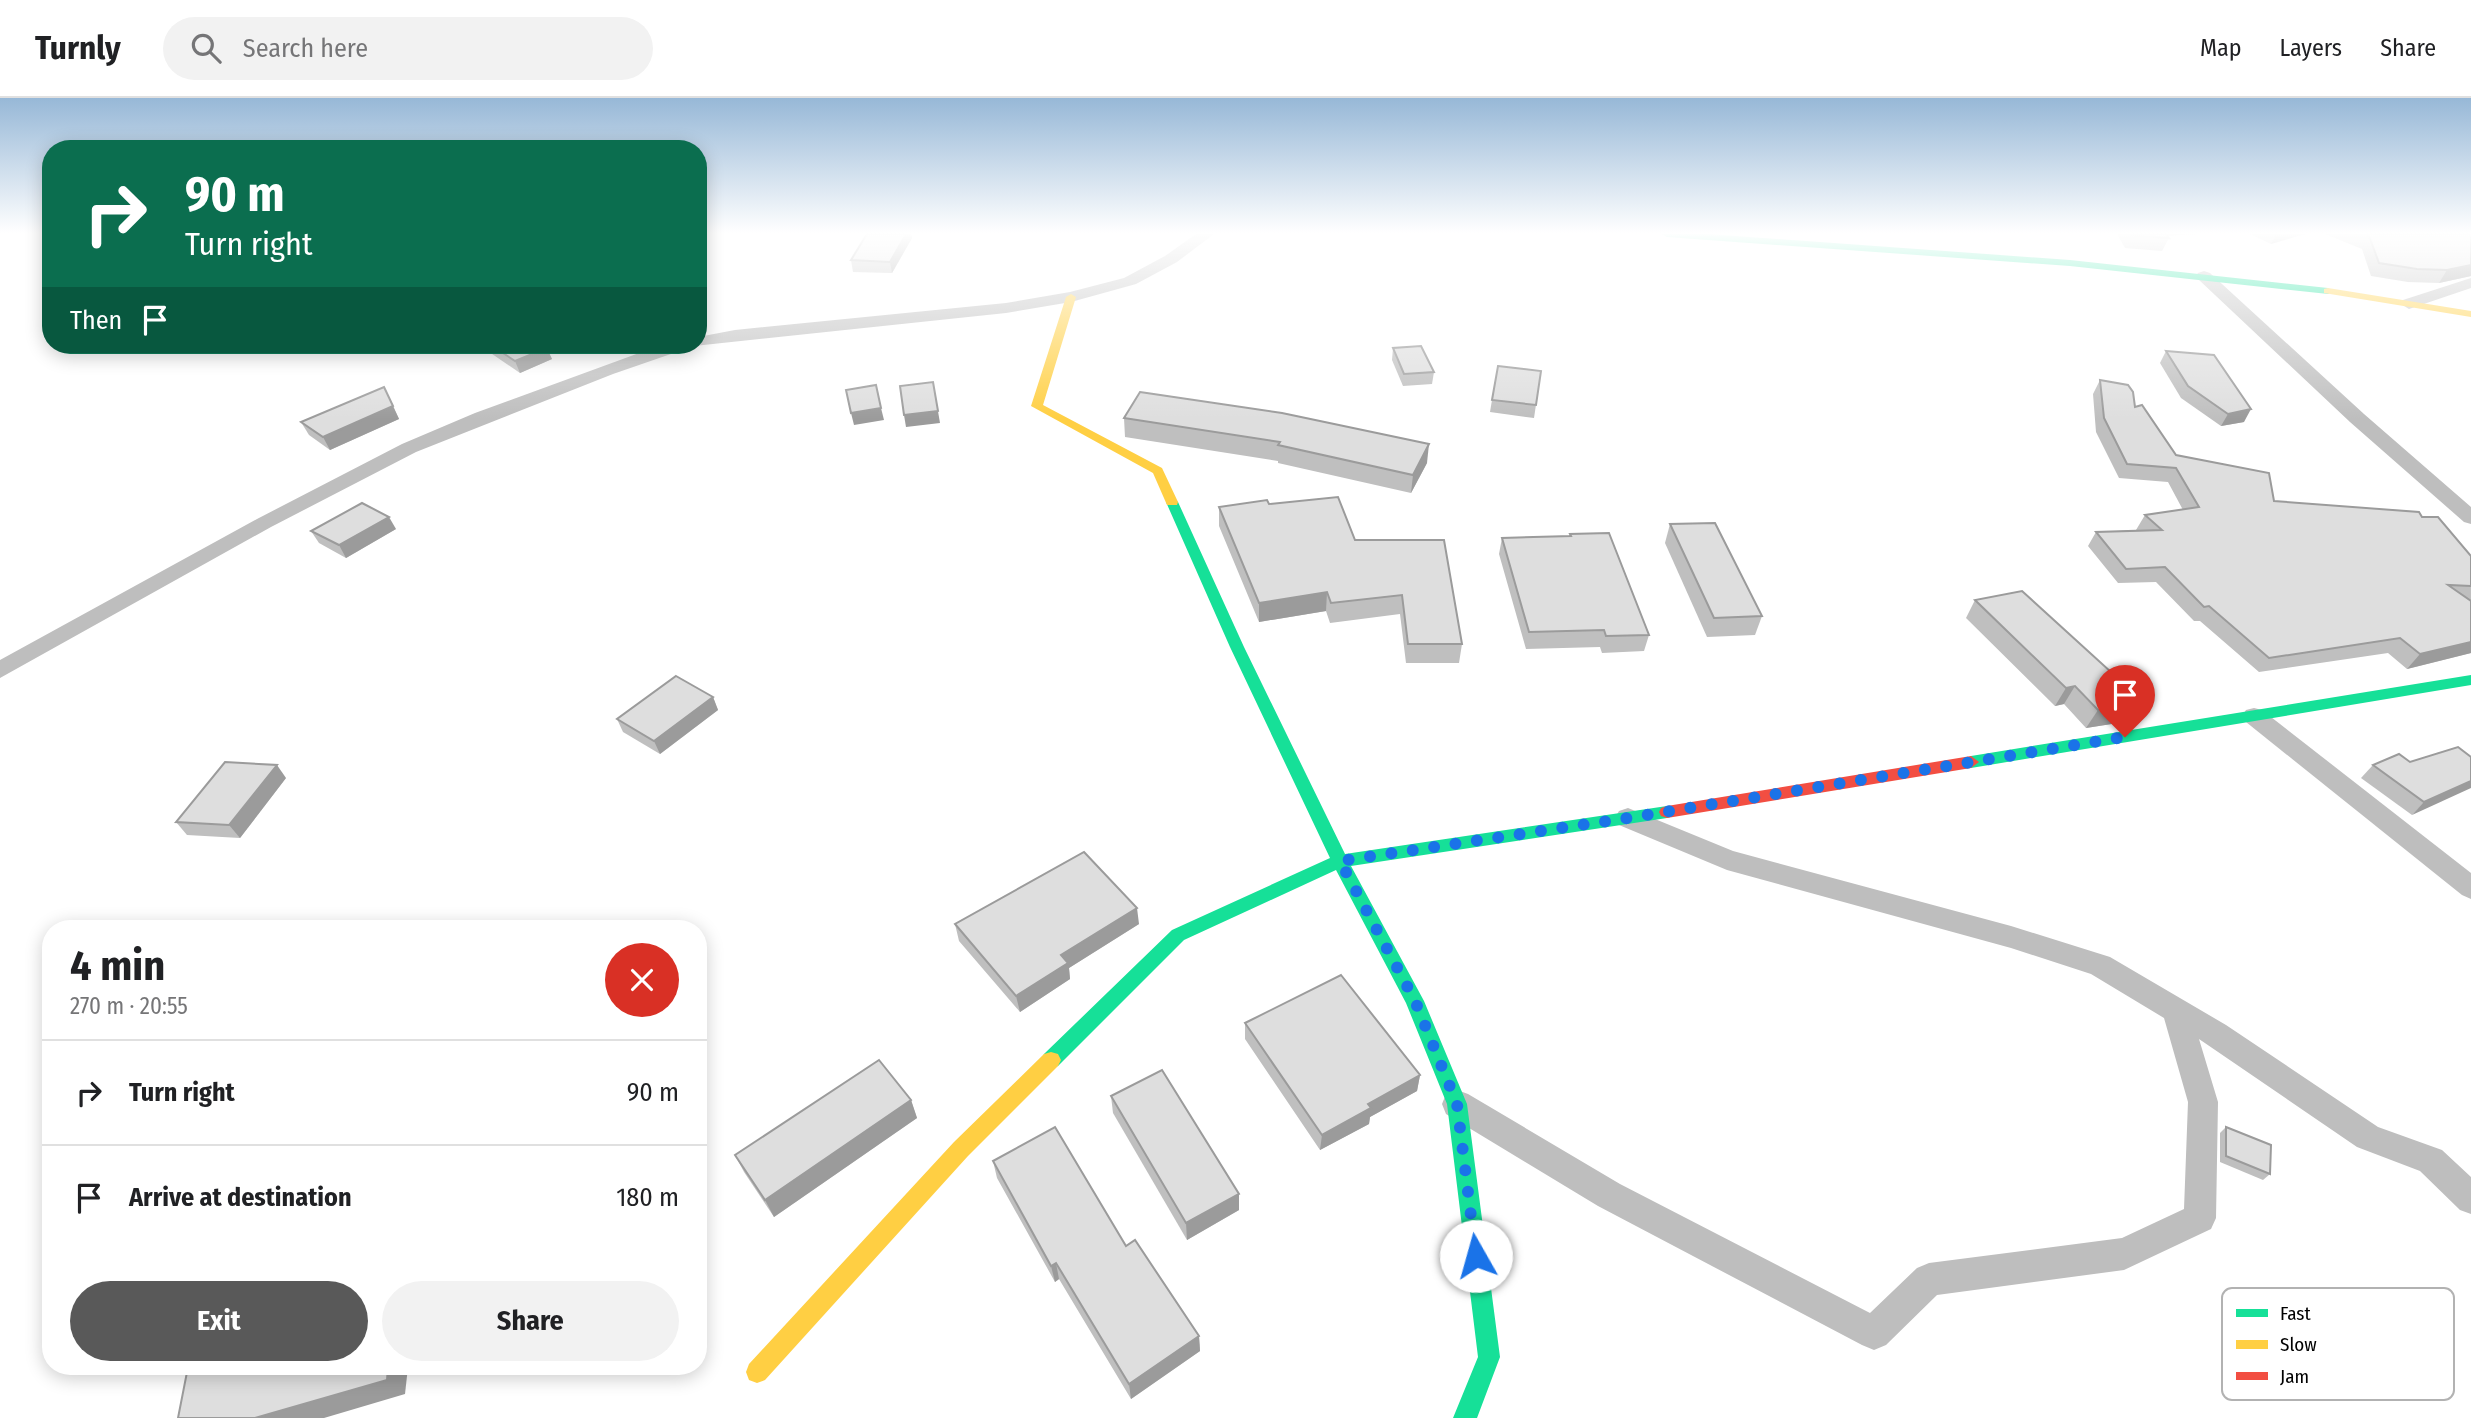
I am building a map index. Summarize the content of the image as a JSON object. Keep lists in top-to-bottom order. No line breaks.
{"legend":["Fast","Slow","Jam"],"page":{"header":"Turnly","search":"Search here","nav":["Map","Layers","Share"],"turn":["90 m","Turn right"],"then":"Then","heading":["4 min","270 m · 20:55"],"list":[{"name":"Turn right","value":"90 m"},{"name":"Arrive at destination","value":"180 m"}],"buttons":["Exit","Share"]}}
